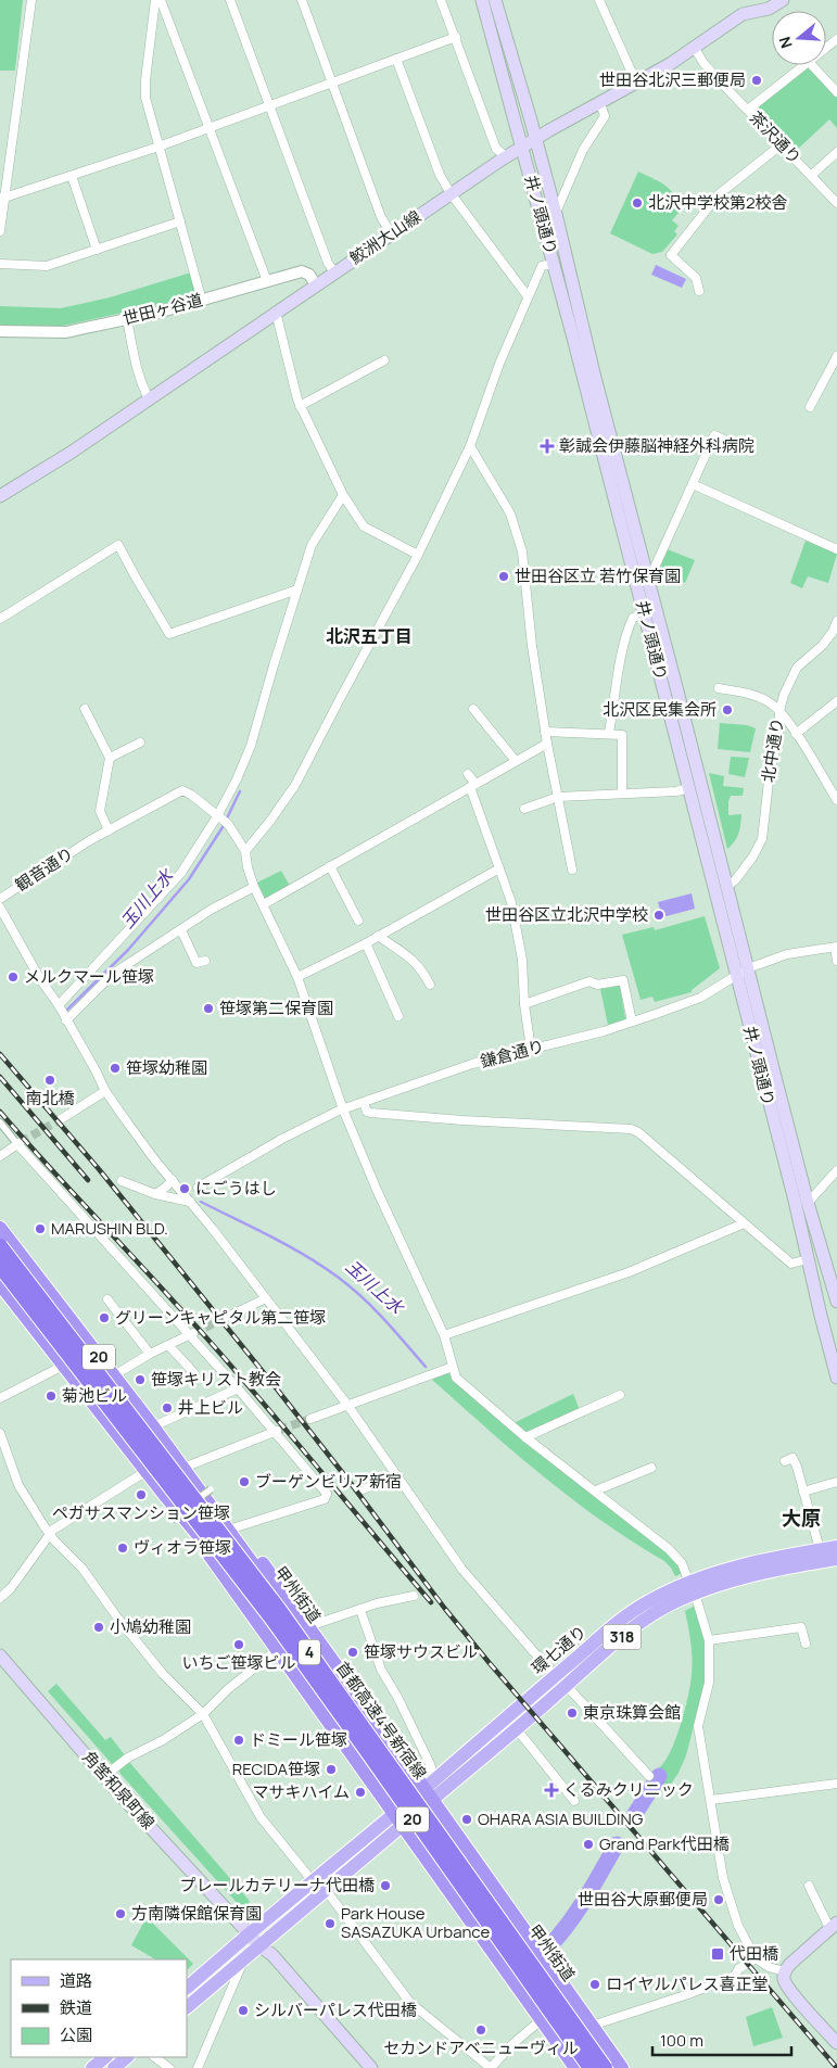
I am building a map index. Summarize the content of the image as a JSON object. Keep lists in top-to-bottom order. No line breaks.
{"streets":{"highway":["20","甲州街道","4","首都高速4号新宿線"],"main road":["井ノ頭通り","鮫洲大山線","318","環七通り","角筈和泉町線"],"street":["茶沢通り","世田ヶ谷道","北中通り","観音通り","鎌倉通り"]},"crossings":[["茶沢通り","鮫洲大山線"],["井ノ頭通り","鮫洲大山線"],["井ノ頭通り","北中通り"],["井ノ頭通り","鎌倉通り"],["鮫洲大山線","世田ヶ谷道"],["20","甲州街道"],["20","環七通り"],["20","首都高速4号新宿線"]],"districts":["北沢五丁目","大原"],"water":["玉川上水"],"places":{"other":["世田谷北沢三郵便局","北沢中学校第2校舎","世田谷区立 若竹保育園","北沢区民集会所","世田谷区立北沢中学校","メルクマール笹塚","笹塚第二保育園","笹塚幼稚園","南北橋","にごうはし","MARUSHIN BLD.","グリーンキャピタル第二笹塚","笹塚キリスト教会","菊池ビル","井上ビル","ブーゲンビリア新宿","ペガサスマンション笹塚","ヴィオラ笹塚","小鳩幼稚園","いちご笹塚ビル","笹塚サウスビル","東京珠算会館","ドミール笹塚","RECIDA笹塚","マサキハイム","OHARA ASIA BUILDING","Grand Park代田橋","プレールカテリーナ代田橋","世田谷大原郵便局","方南隣保館保育園","Park House SASAZUKA Urbance","ロイヤルパレス喜正堂","シルバーパレス代田橋","セカンドアベニューヴィル"],"health":["彰誠会伊藤脳神経外科病院","くるみクリニック"],"transit":["代田橋"]},"legend":["道路","鉄道","公園"],"scale_bar":"100 m","north":"left"}
